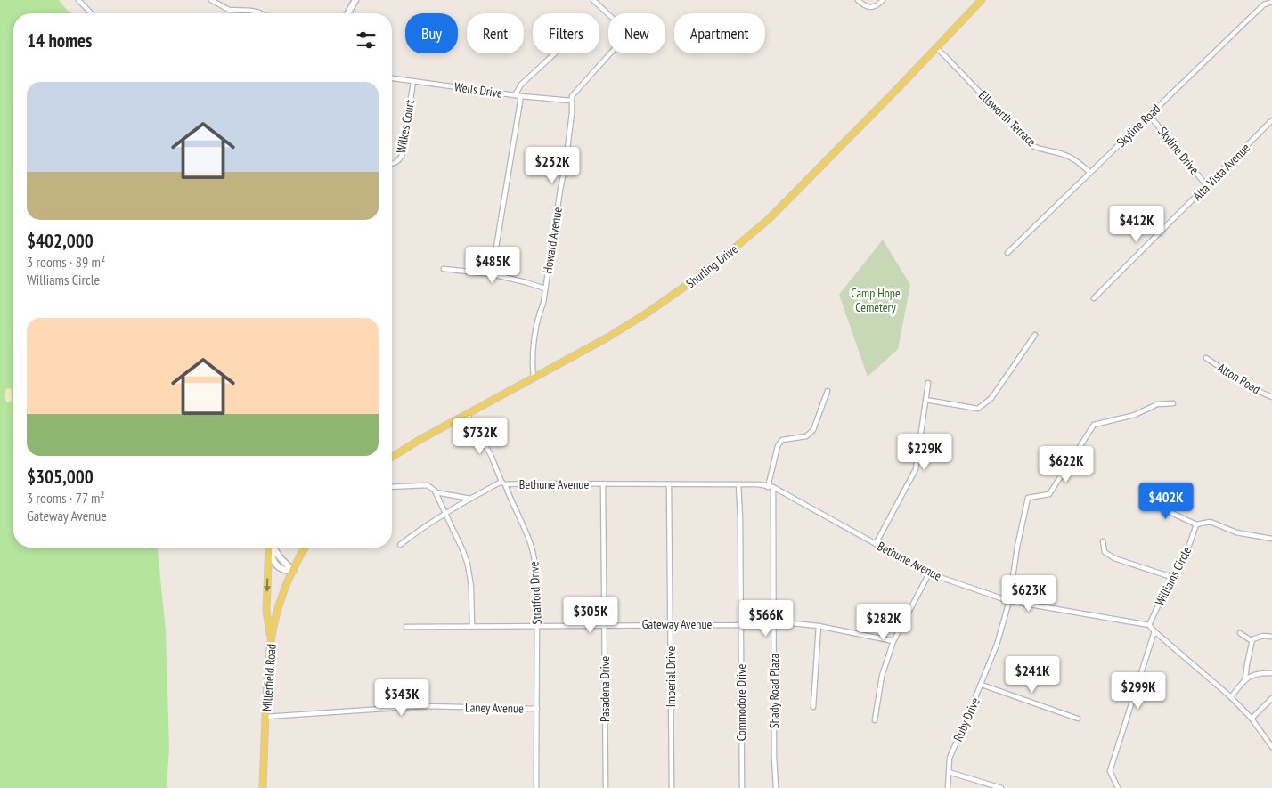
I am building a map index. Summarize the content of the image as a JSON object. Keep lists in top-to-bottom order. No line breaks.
{"streets":{"main road":["Shurling Drive","Millerfield Road"],"street":["Wells Drive","Ellsworth Terrace","Skyline Road","Wilkes Court","Skyline Drive","Alta Vista Avenue","Howard Avenue","Alton Road","Bethune Avenue","Williams Circle","Stratford Drive","Gateway Avenue","Imperial Drive","Pasadena Drive","Shady Road Plaza","Commodore Drive","Laney Avenue","Ruby Drive"]},"crossings":[["Wells Drive","Wilkes Court"],["Wells Drive","Howard Avenue"],["Ellsworth Terrace","Skyline Road"],["Ellsworth Terrace","Shurling Drive"],["Skyline Road","Skyline Drive"],["Skyline Drive","Alta Vista Avenue"],["Howard Avenue","Shurling Drive"],["Shurling Drive","Stratford Drive"],["Bethune Avenue","Williams Circle"],["Bethune Avenue","Stratford Drive"],["Bethune Avenue","Imperial Drive"],["Bethune Avenue","Pasadena Drive"],["Bethune Avenue","Shady Road Plaza"],["Bethune Avenue","Commodore Drive"],["Bethune Avenue","Ruby Drive"],["Stratford Drive","Gateway Avenue"],["Stratford Drive","Laney Avenue"],["Gateway Avenue","Imperial Drive"],["Gateway Avenue","Pasadena Drive"],["Gateway Avenue","Shady Road Plaza"],["Gateway Avenue","Commodore Drive"],["Millerfield Road","Laney Avenue"]],"parks":["Camp Hope Cemetery"],"page":{"chip":["Buy","Rent","Filters","New","Apartment"],"heading":"14 homes","list":[{"name":"$402,000","note":"3 rooms · 89 m² · Williams Circle"},{"name":"$305,000","note":"3 rooms · 77 m² · Gateway Avenue"}],"price":["$232K","$412K","$485K","$732K","$229K","$622K","$402K","$623K","$305K","$566K","$282K","$241K","$299K","$343K"]}}
